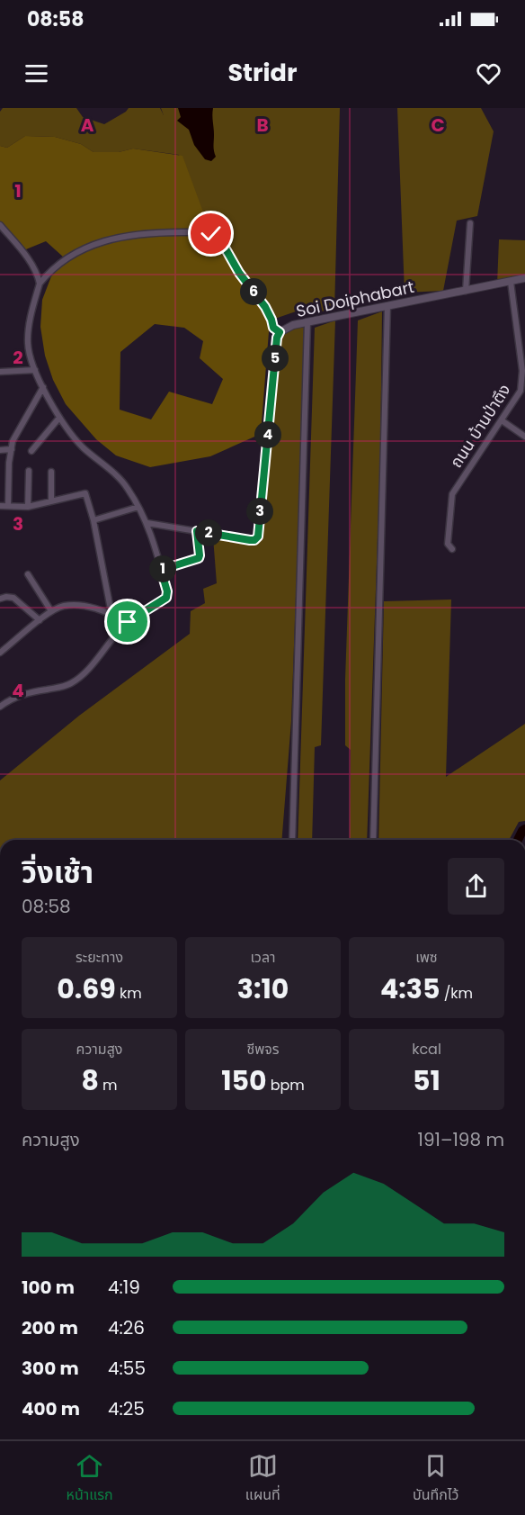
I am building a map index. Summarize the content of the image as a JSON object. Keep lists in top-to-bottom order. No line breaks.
{"streets":{"street":["Soi Doiphabart","ถนน บ้านป่าตึง"]},"crossings":[["Soi Doiphabart","ถนน บ้านป่าตึง"]],"page":{"status":"08:58","header":"Stridr","pins":["6","5","4","3","2","1"],"heading":["วิ่งเช้า","08:58"],"stats":[["ระยะทาง","0.69 km"],["เวลา","3:10"],["เพซ","4:35 /km"],["ความสูง","8 m"],["ชีพจร","150 bpm"],["kcal","51"]],"chart":["ความสูง","191–198 m"],"list":[{"name":"100 m","note":"4:19"},{"name":"200 m","note":"4:26"},{"name":"300 m","note":"4:55"},{"name":"400 m","note":"4:25"}],"tabs":["หน้าแรก","แผนที่","บันทึกไว้"]},"grid":{"columns":["A","B","C"],"rows":["1","2","3","4"]}}
